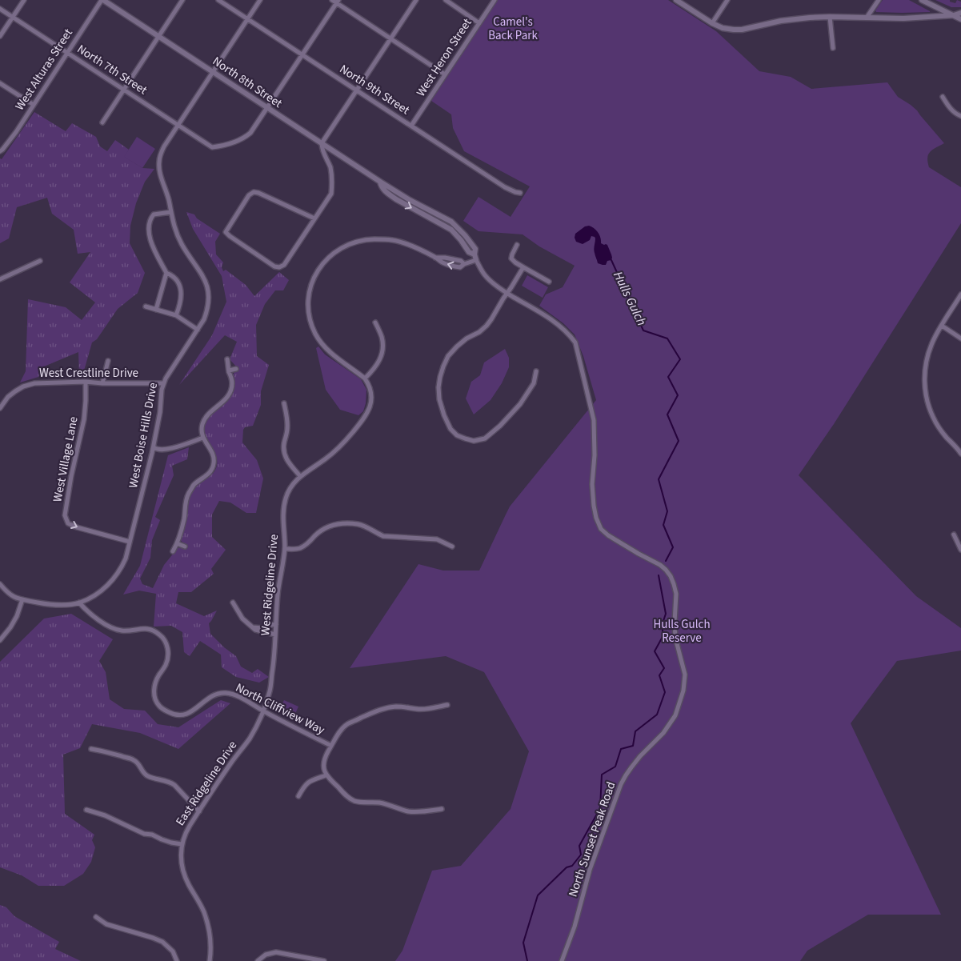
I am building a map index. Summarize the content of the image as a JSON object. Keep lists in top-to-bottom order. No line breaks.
{"streets":{"street":["West Heron Street","West Alturas Street","North 7th Street","North 8th Street","North 9th Street","West Crestline Drive","West Boise Hills Drive","West Village Lane","West Ridgeline Drive","North Cliffview Way","East Ridgeline Drive","North Sunset Peak Road"]},"crossings":[["West Heron Street","North 9th Street"],["West Alturas Street","North 7th Street"],["West Alturas Street","North 8th Street"],["North 7th Street","North 8th Street"],["North 7th Street","West Boise Hills Drive"],["North 8th Street","North Sunset Peak Road"],["West Crestline Drive","West Boise Hills Drive"],["West Crestline Drive","West Village Lane"],["West Boise Hills Drive","West Village Lane"],["West Boise Hills Drive","North Cliffview Way"],["West Ridgeline Drive","North Cliffview Way"],["West Ridgeline Drive","East Ridgeline Drive"],["North Cliffview Way","East Ridgeline Drive"]],"water":["Hulls Gulch"],"parks":["Camel's Back Park","Hulls Gulch Reserve"]}
